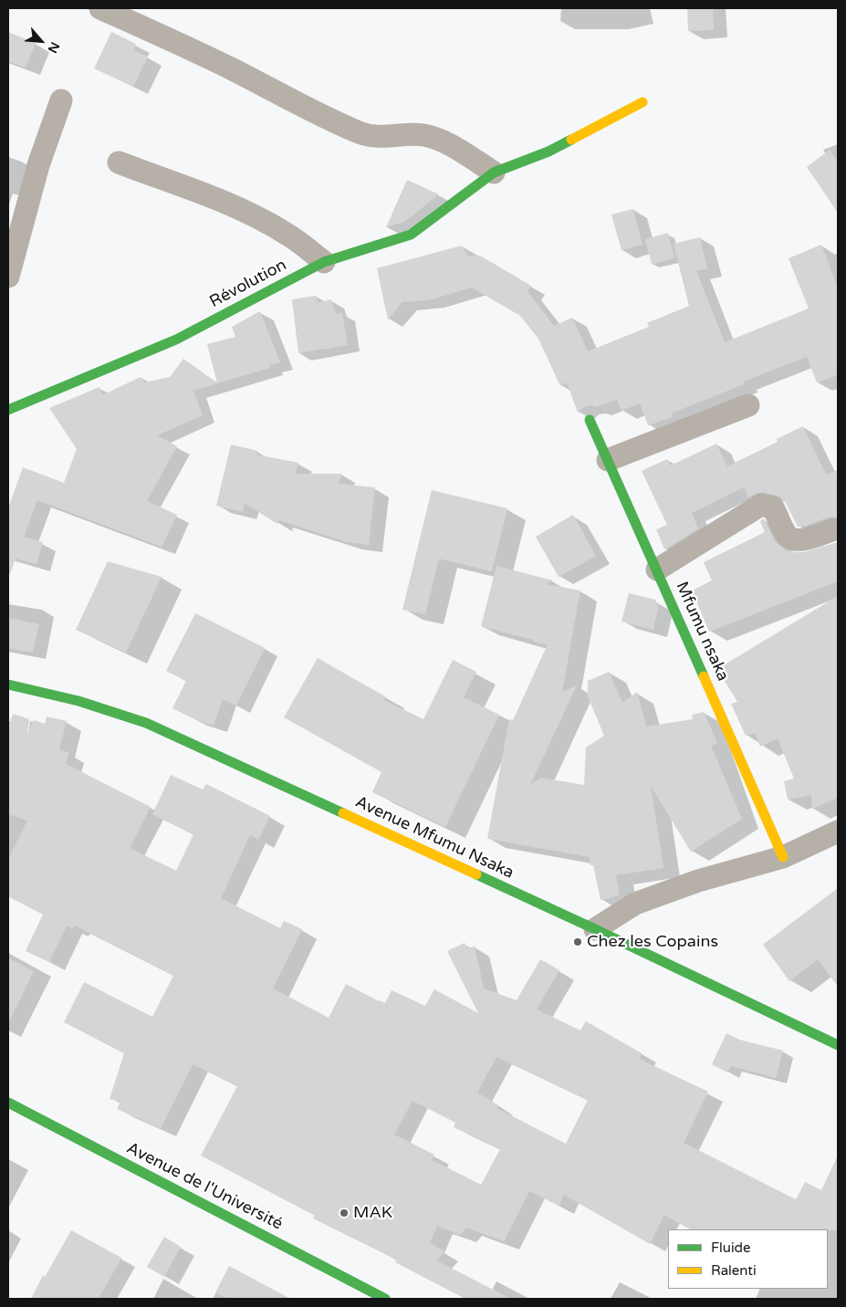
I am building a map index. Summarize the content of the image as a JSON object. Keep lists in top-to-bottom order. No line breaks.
{"streets":{"street":["Révolution","Mfumu nsaka","Avenue Mfumu Nsaka","Avenue de l'Université"]},"places":["Chez les Copains","MAK"],"legend":["Fluide","Ralenti"],"north":"bottom right"}
